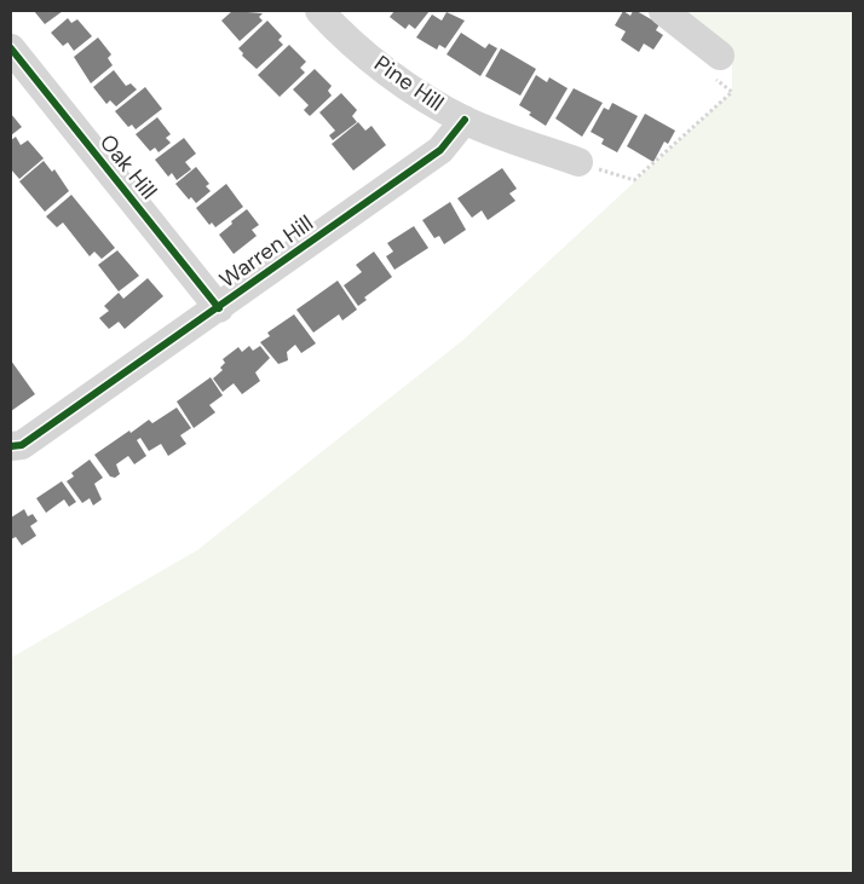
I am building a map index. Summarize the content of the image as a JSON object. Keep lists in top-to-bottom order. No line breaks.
{"streets":{"street":["Pine Hill","Oak Hill","Warren Hill"]},"crossings":[["Pine Hill","Warren Hill"],["Oak Hill","Warren Hill"]]}
